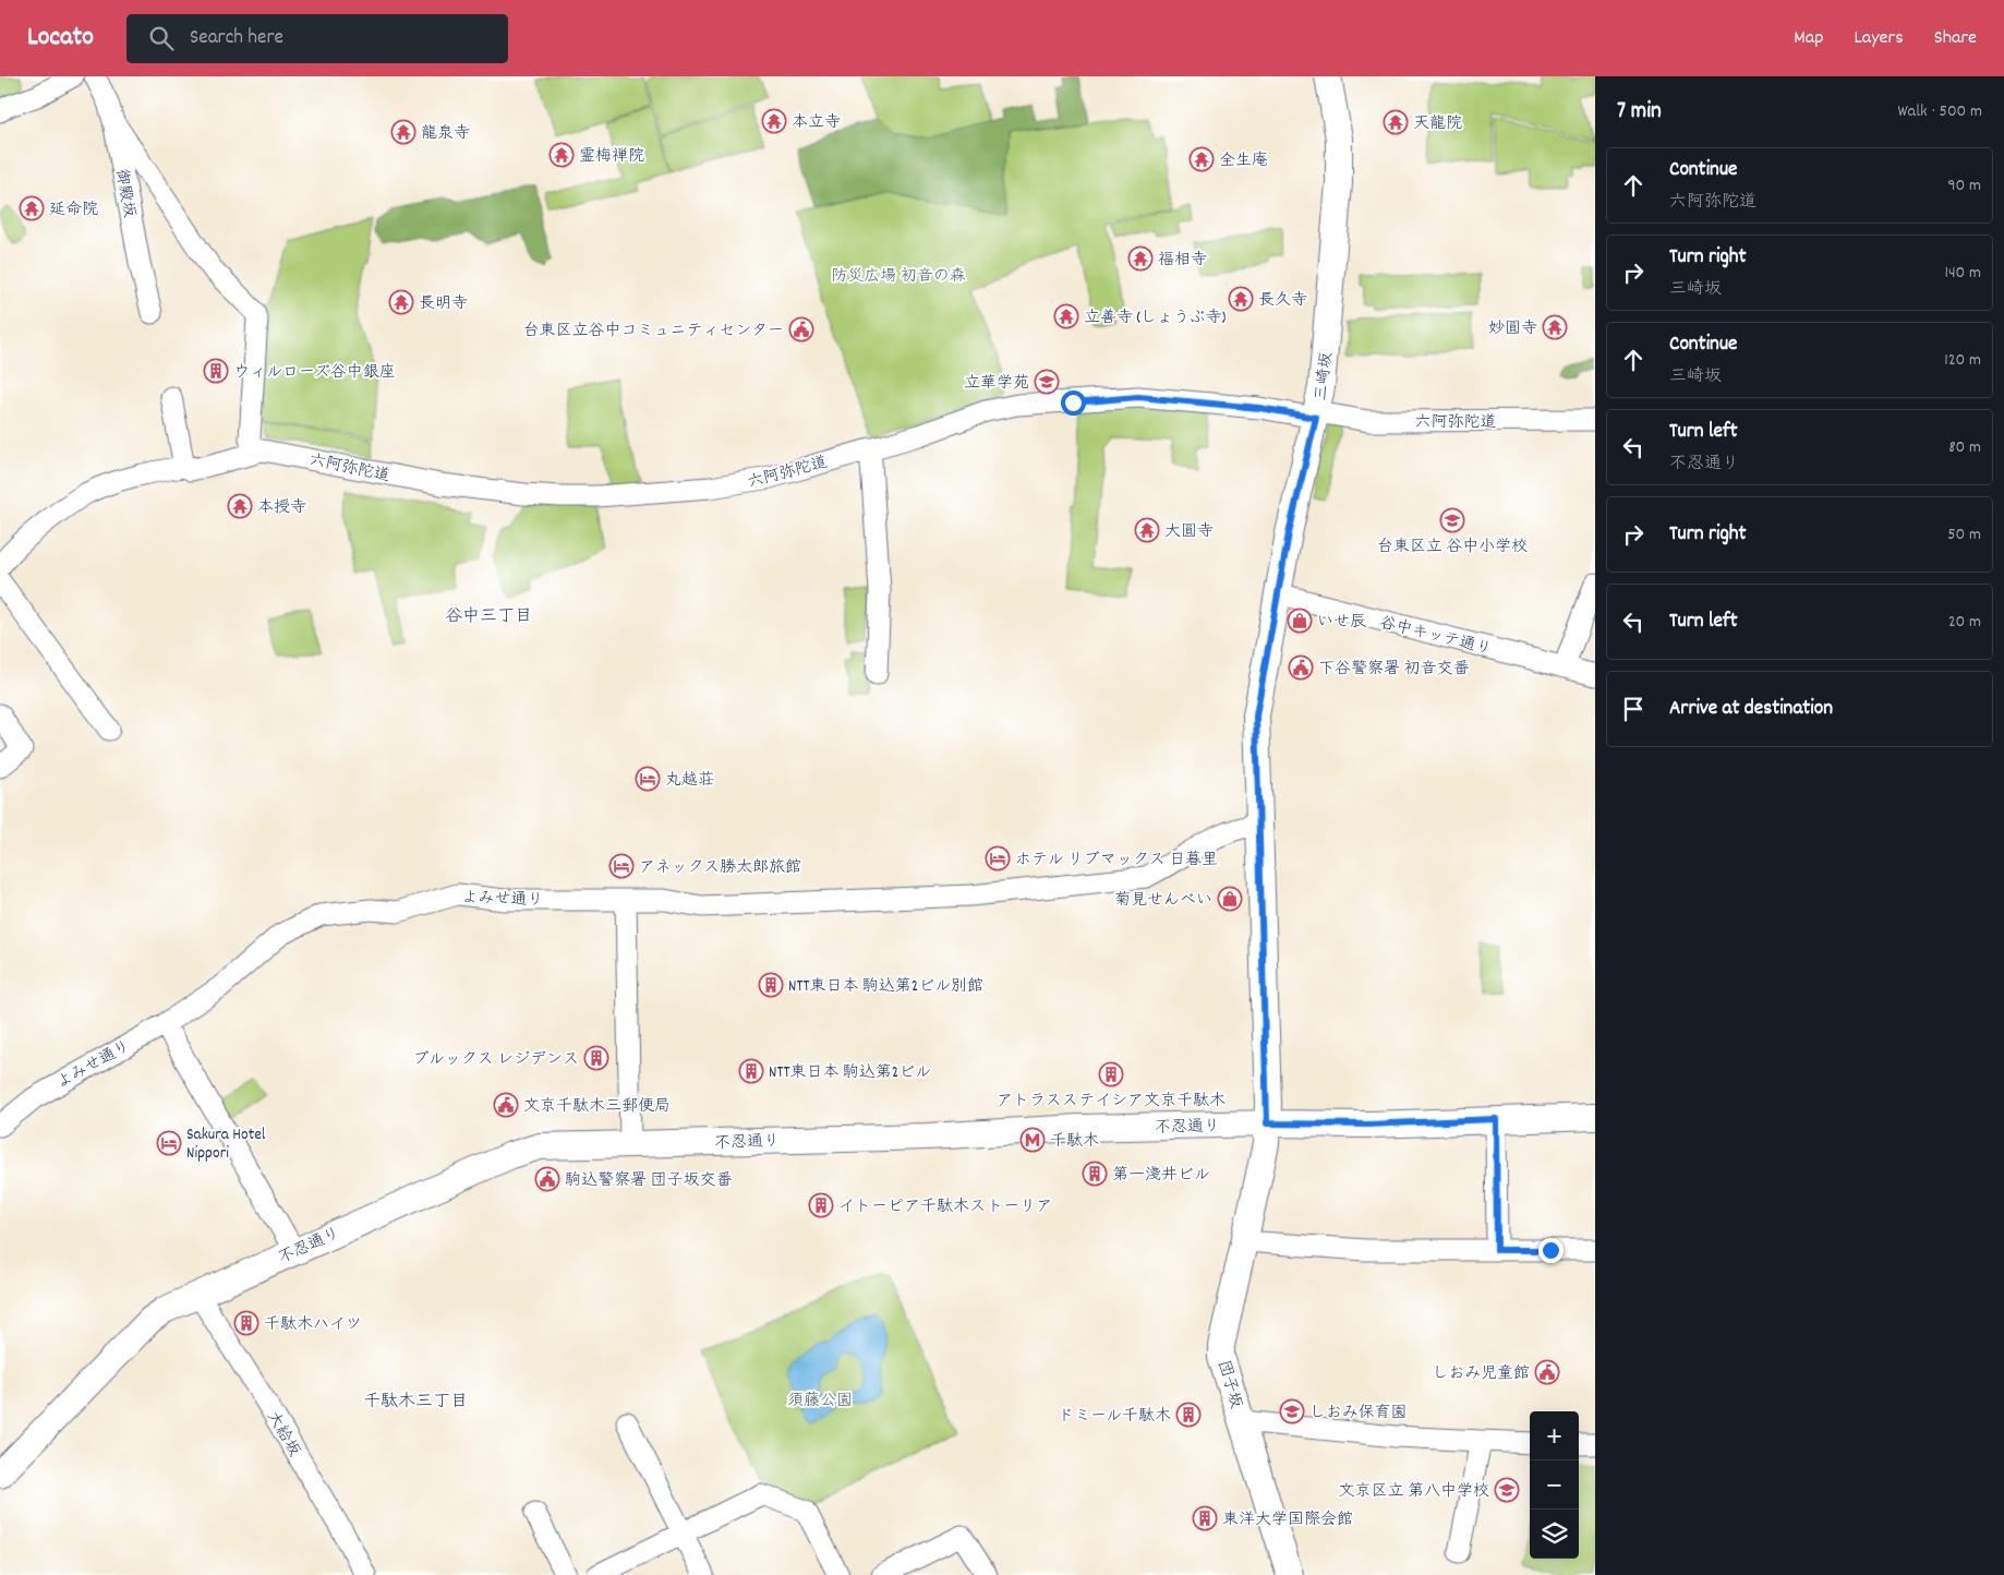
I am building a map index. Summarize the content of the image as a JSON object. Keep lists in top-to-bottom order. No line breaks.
{"streets":{"main road":["三崎坂","不忍通り","団子坂"],"street":["御殿坂","六阿弥陀道","谷中キッテ通り","よみせ通り","大給坂"]},"crossings":[["三崎坂","六阿弥陀道"],["三崎坂","谷中キッテ通り"],["三崎坂","よみせ通り"],["三崎坂","不忍通り"],["三崎坂","団子坂"],["不忍通り","団子坂"],["不忍通り","大給坂"]],"districts":["谷中三丁目","千駄木三丁目"],"parks":["防災広場 初音の森","須藤公園"],"places":{"temple":["本立寺","天龍院","龍泉寺","霊梅禅院","全生庵","延命院","福相寺","長久寺","長明寺","立善寺 (しょうぶ寺)","妙圓寺","本授寺","大圓寺"],"public building":["台東区立谷中コミュニティセンター","下谷警察署 初音交番","文京千駄木三郵便局","駒込警察署 団子坂交番","しおみ児童館"],"building":["ウィルローズ谷中銀座","NTT東日本 駒込第2ビル別館","ブルックス レジデンス","NTT東日本 駒込第2ビル","アトラスステイシア文京千駄木","第一淺井ビル","イトーピア千駄木ストーリア","千駄木ハイツ","ドミール千駄木","東洋大学国際会館"],"school or university":["立華学苑","台東区立 谷中小学校","しおみ保育園","文京区立 第八中学校"],"shop":["いせ辰","菊見せんべい"],"hotel":["丸越荘","ホテル リブマックス 日暮里","アネックス勝太郎旅館","Sakura Hotel Nippori"],"metro station":["千駄木"]},"page":{"header":"Locato","search":"Search here","nav":["Map","Layers","Share"],"heading":["7 min","Walk · 500 m"],"list":[["Continue","六阿弥陀道","90 m"],["Turn right","三崎坂","140 m"],["Continue","三崎坂","120 m"],["Turn left","不忍通り","80 m"],["Turn right","50 m"],["Turn left","20 m"],"Arrive at destination"],"map_buttons":["+","−"]}}
